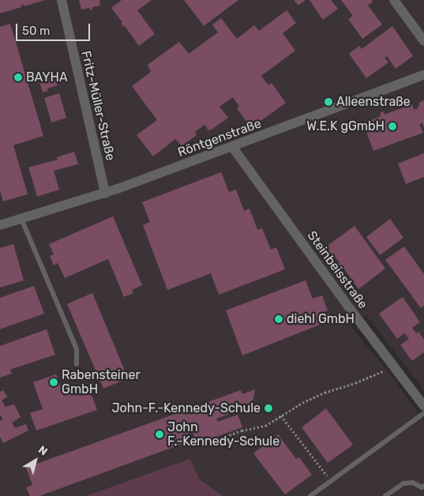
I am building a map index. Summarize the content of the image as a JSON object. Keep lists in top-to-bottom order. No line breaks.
{"streets":{"street":["Fritz-Müller-Straße","Röntgenstraße","Steinbeisstraße"]},"crossings":[["Fritz-Müller-Straße","Röntgenstraße"],["Röntgenstraße","Steinbeisstraße"]],"places":["BAYHA","Alleenstraße","W.E.K gGmbH","diehl GmbH","Rabensteiner GmbH","John-F.-Kennedy-Schule","John F.-Kennedy-Schule"],"scale_bar":"50 m","north":"top right"}
